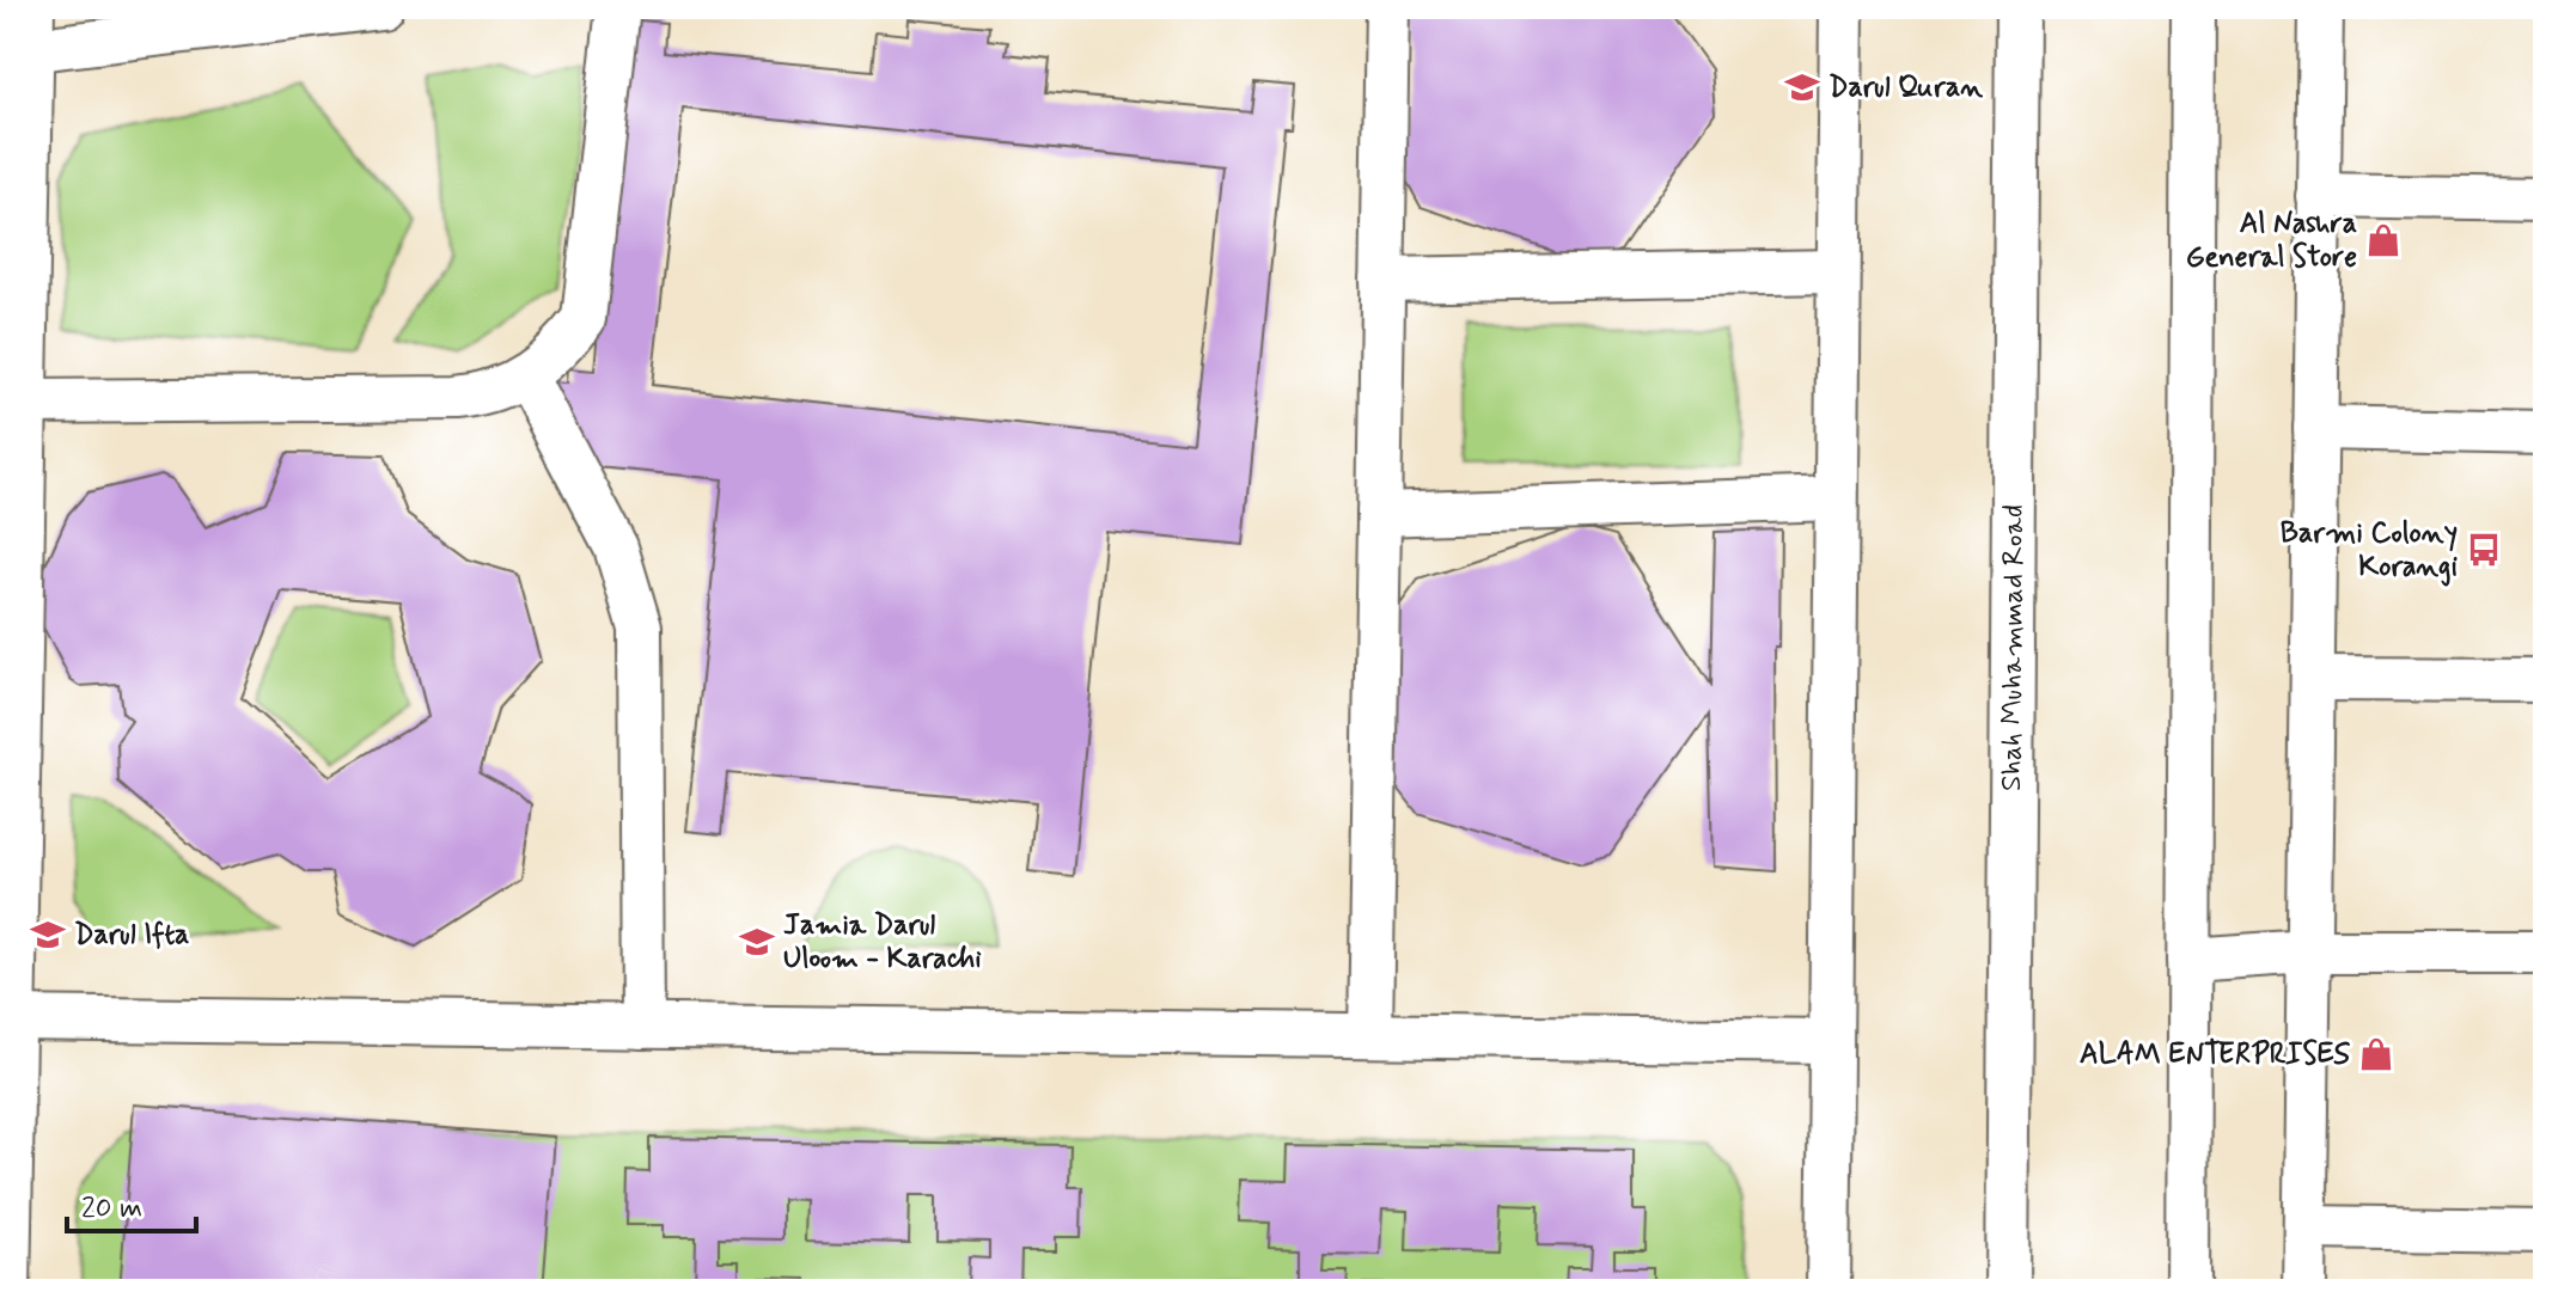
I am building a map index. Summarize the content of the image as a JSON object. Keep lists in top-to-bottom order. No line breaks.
{"streets":{"street":["Shah Muhammad Road"]},"places":{"school or university":["Darul Quran","Darul Ifta","Jamia Darul Uloom - Karachi"],"shop":["Al Nashra General Store","ALAM ENTERPRISES"],"bus stop":["Barmi Colony Korangi"]},"scale_bar":"20 m"}
